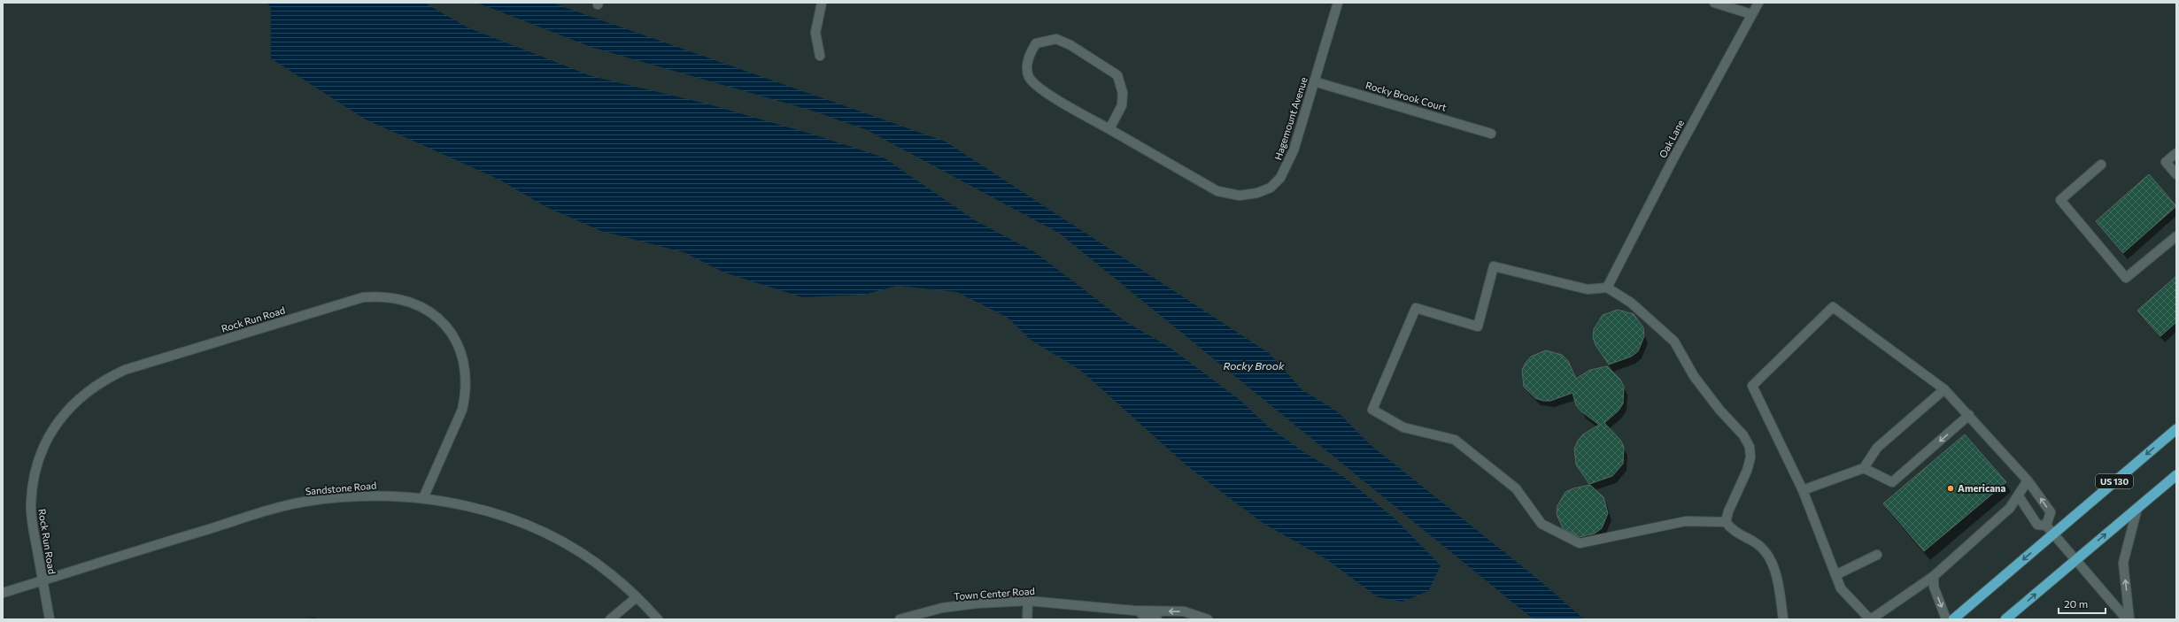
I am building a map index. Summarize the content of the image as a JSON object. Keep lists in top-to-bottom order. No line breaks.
{"streets":{"highway":["US 130"],"street":["Rocky Brook Court","Hagemount Avenue","Oak Lane","Rock Run Road","Sandstone Road","Town Center Road"]},"crossings":[["Rocky Brook Court","Hagemount Avenue"],["Rock Run Road","Sandstone Road"]],"water":["Rocky Brook"],"places":["Americana"],"scale_bar":"20 m"}
